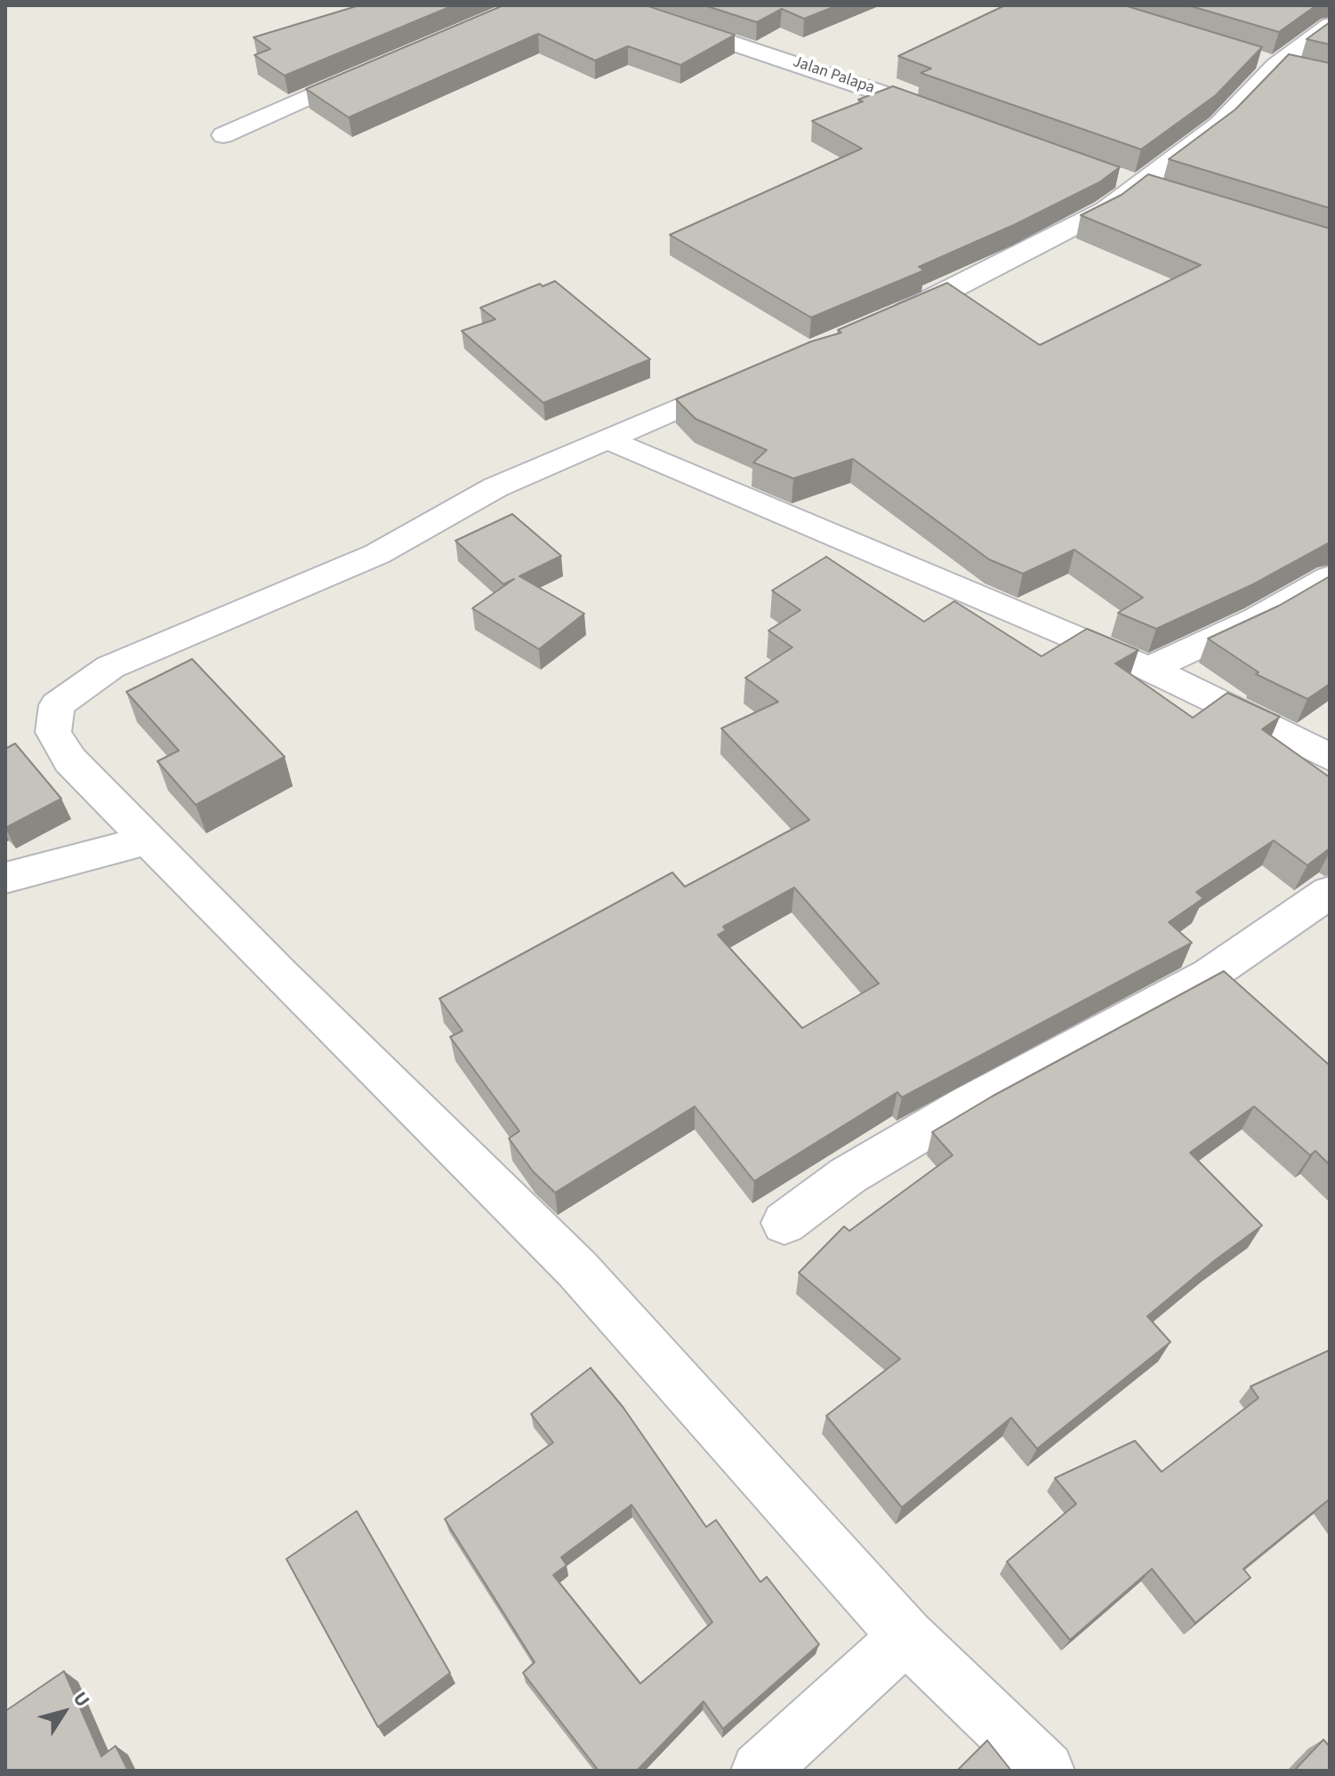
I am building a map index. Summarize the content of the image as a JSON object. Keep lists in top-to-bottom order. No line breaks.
{"streets":{"street":["Jalan Palapa"]},"north":"top right"}
